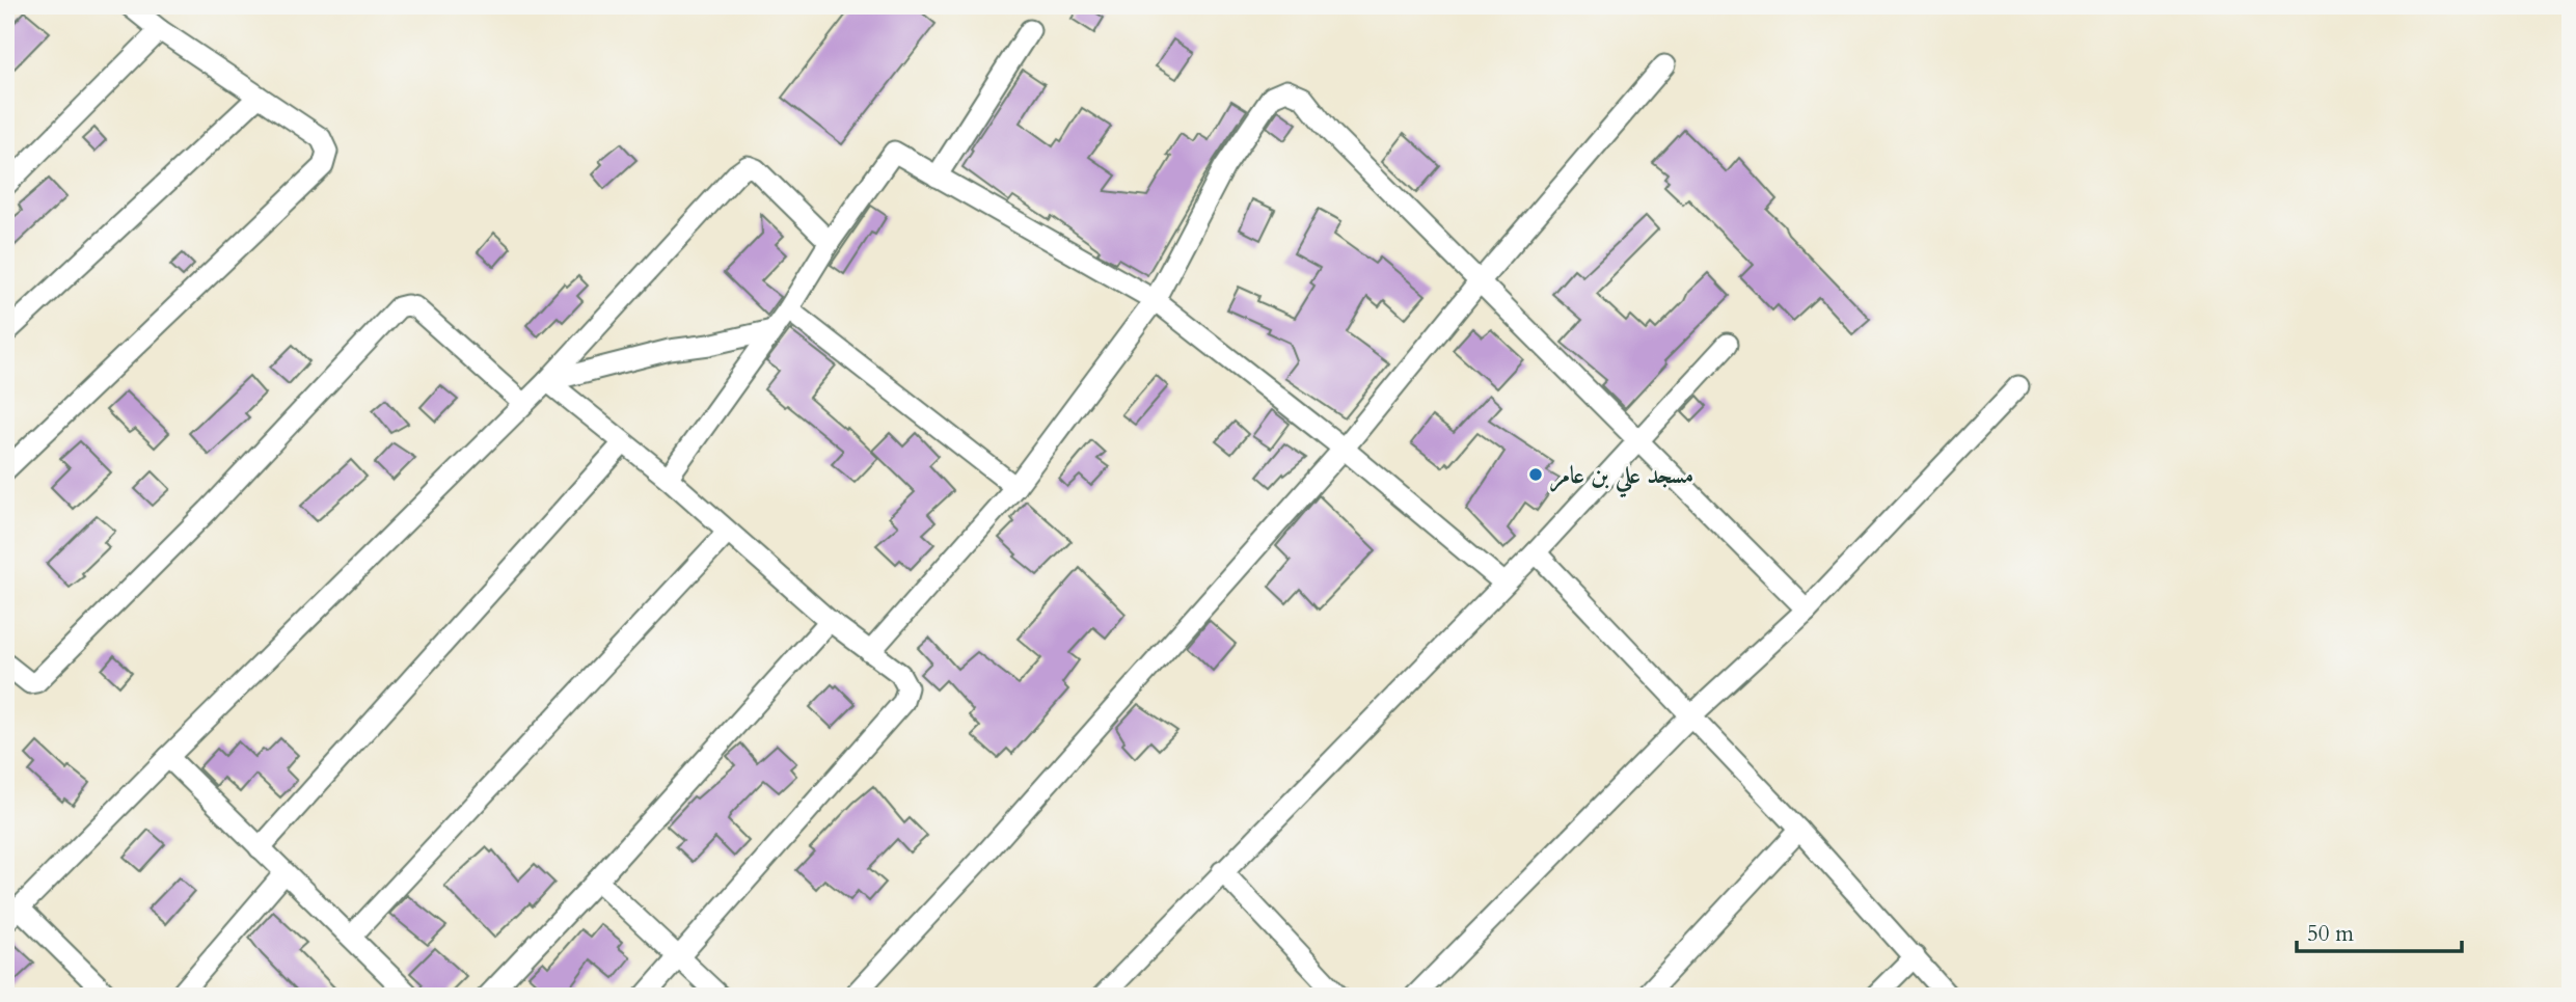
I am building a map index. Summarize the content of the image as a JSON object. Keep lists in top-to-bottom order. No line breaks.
{"places":["مسجد علي بن عامر"],"scale_bar":"50 m"}
